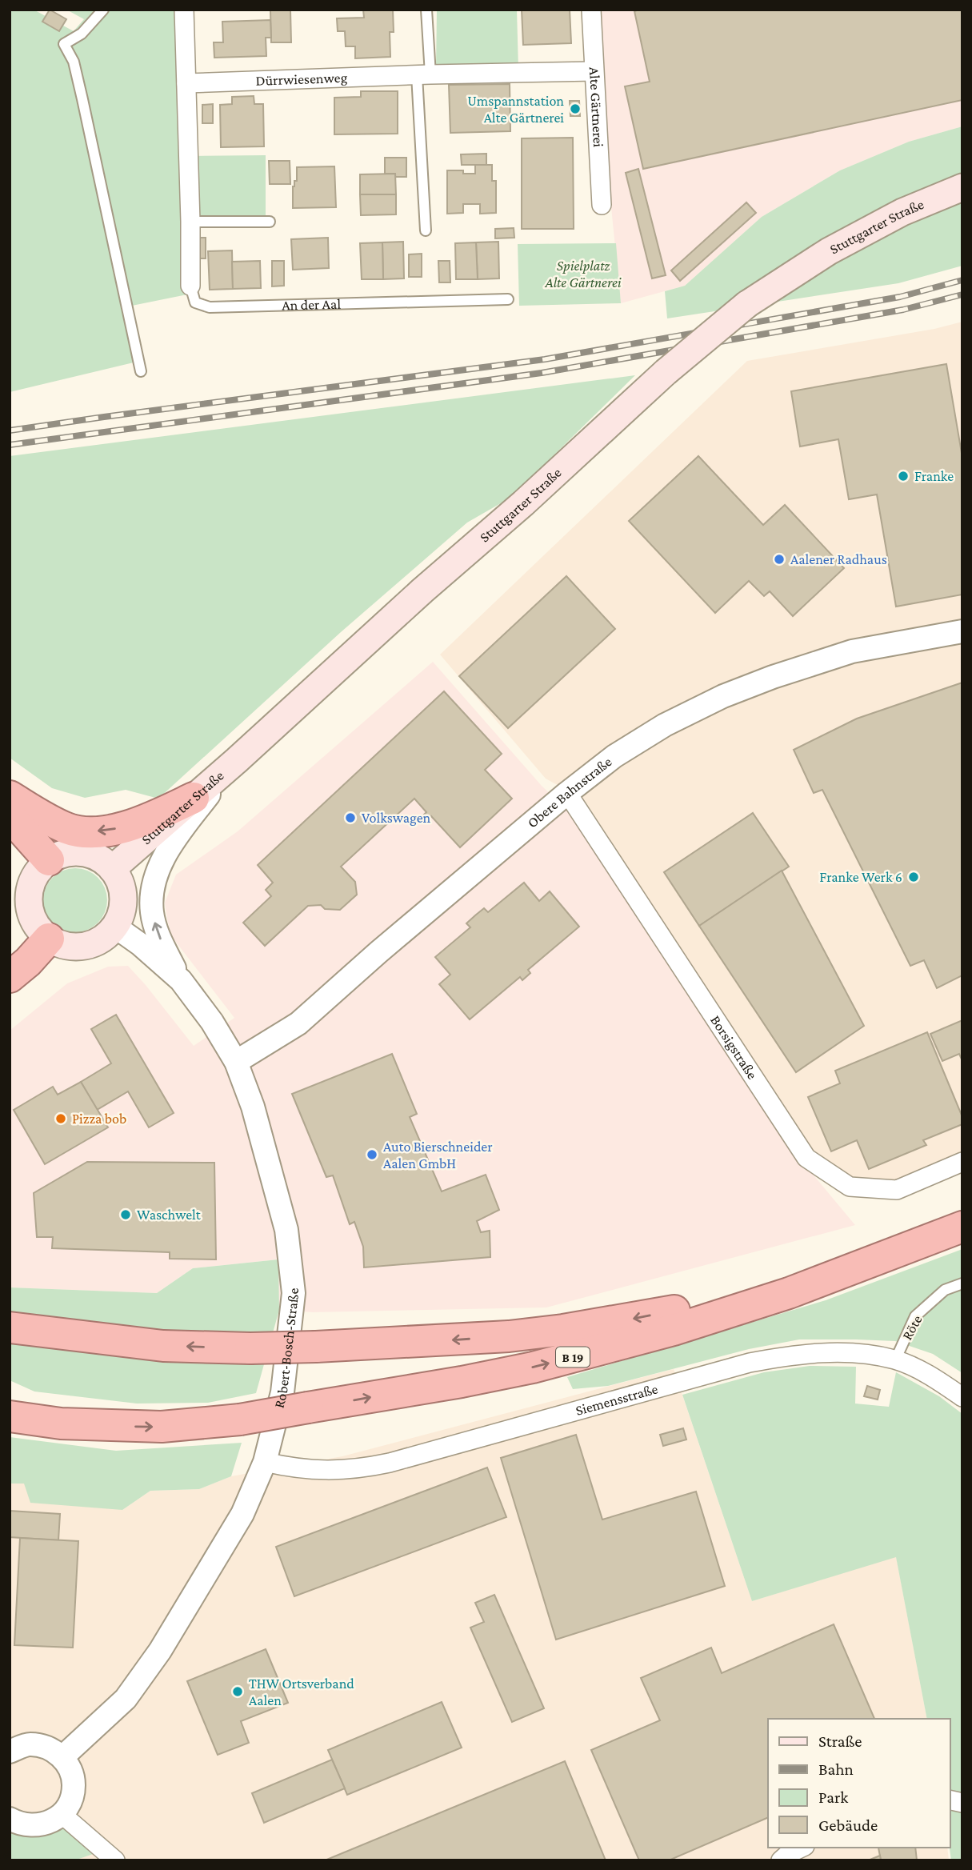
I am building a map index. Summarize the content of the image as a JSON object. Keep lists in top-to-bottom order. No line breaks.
{"streets":{"highway":["B 19"],"main road":["Stuttgarter Straße"],"street":["Dürrwiesenweg","Alte Gärtnerei","An der Aal","Obere Bahnstraße","Borsigstraße","Robert-Bosch-Straße","Siemensstraße"],"lane":["Röte"]},"crossings":[["Dürrwiesenweg","Alte Gärtnerei"],["Dürrwiesenweg","An der Aal"],["Stuttgarter Straße","Robert-Bosch-Straße"],["Obere Bahnstraße","Borsigstraße"],["Obere Bahnstraße","Robert-Bosch-Straße"],["Röte","Siemensstraße"],["Robert-Bosch-Straße","Siemensstraße"]],"parks":["Spielplatz Alte Gärtnerei"],"places":["Umspannstation Alte Gärtnerei","Franke","Aalener Radhaus","Volkswagen","Franke Werk 6","Pizza bob","Auto Bierschneider Aalen GmbH","Waschwelt","THW Ortsverband Aalen"],"legend":["Straße","Bahn","Park","Gebäude"]}
